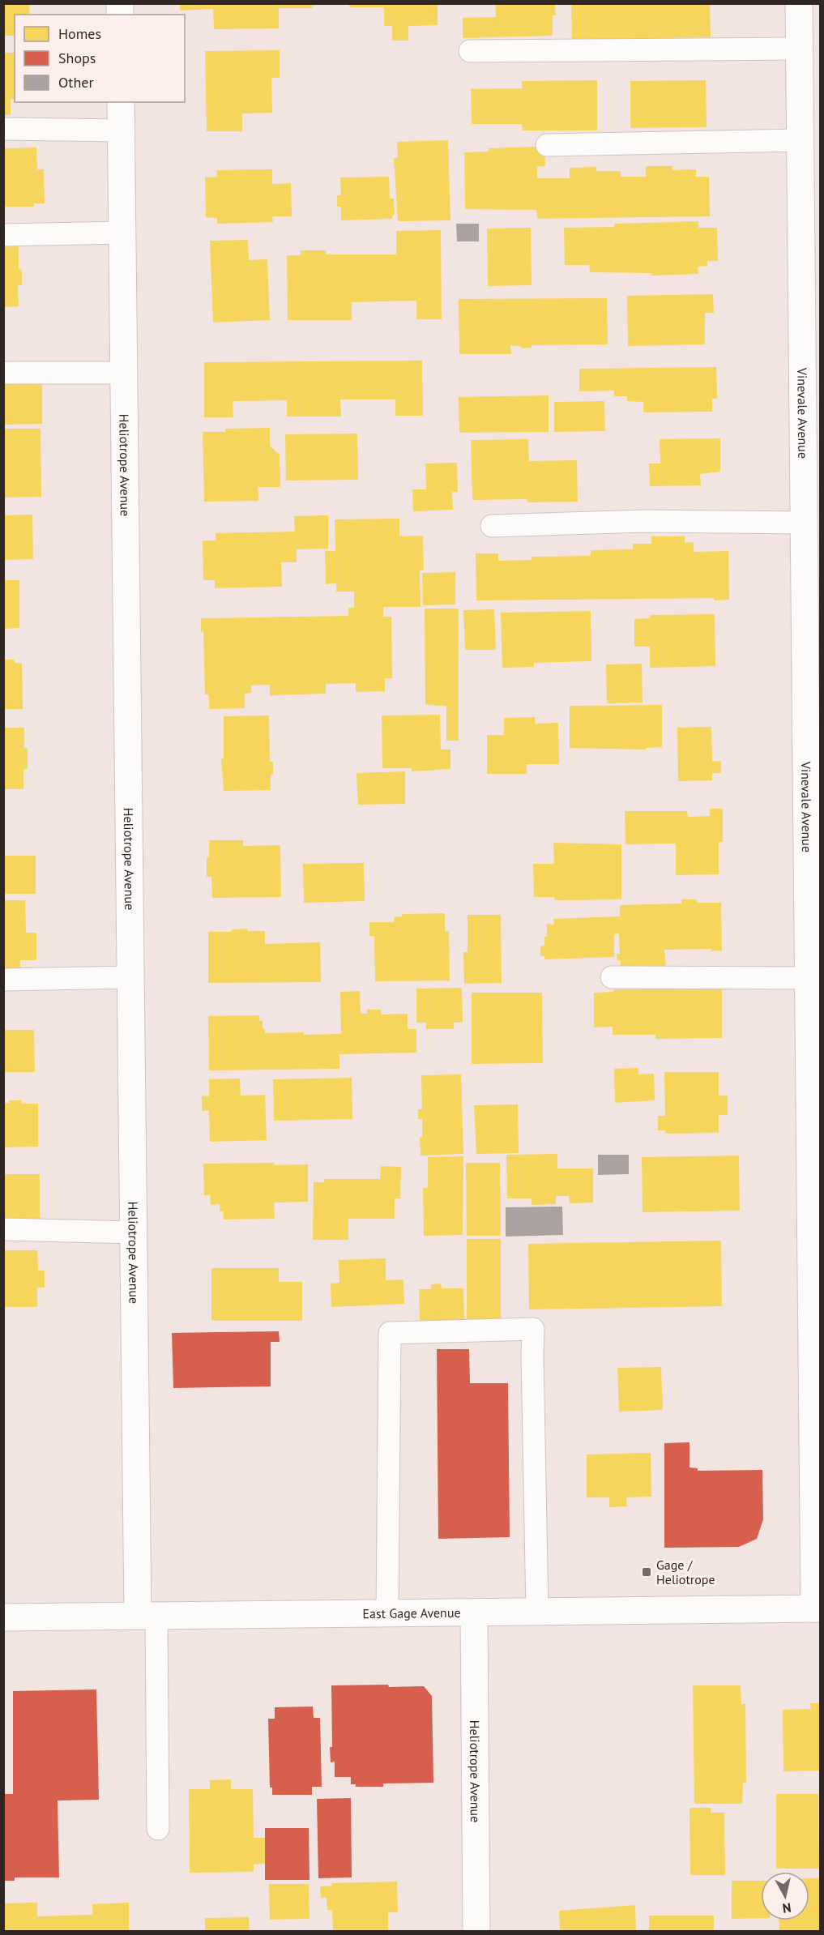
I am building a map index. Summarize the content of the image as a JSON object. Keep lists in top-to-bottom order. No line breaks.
{"streets":{"street":["Vinevale Avenue","Heliotrope Avenue","East Gage Avenue"]},"crossings":[["Vinevale Avenue","East Gage Avenue"],["Heliotrope Avenue","East Gage Avenue"]],"places":{"transit":["Gage / Heliotrope"]},"legend":["Homes","Shops","Other"],"north":"bottom"}
